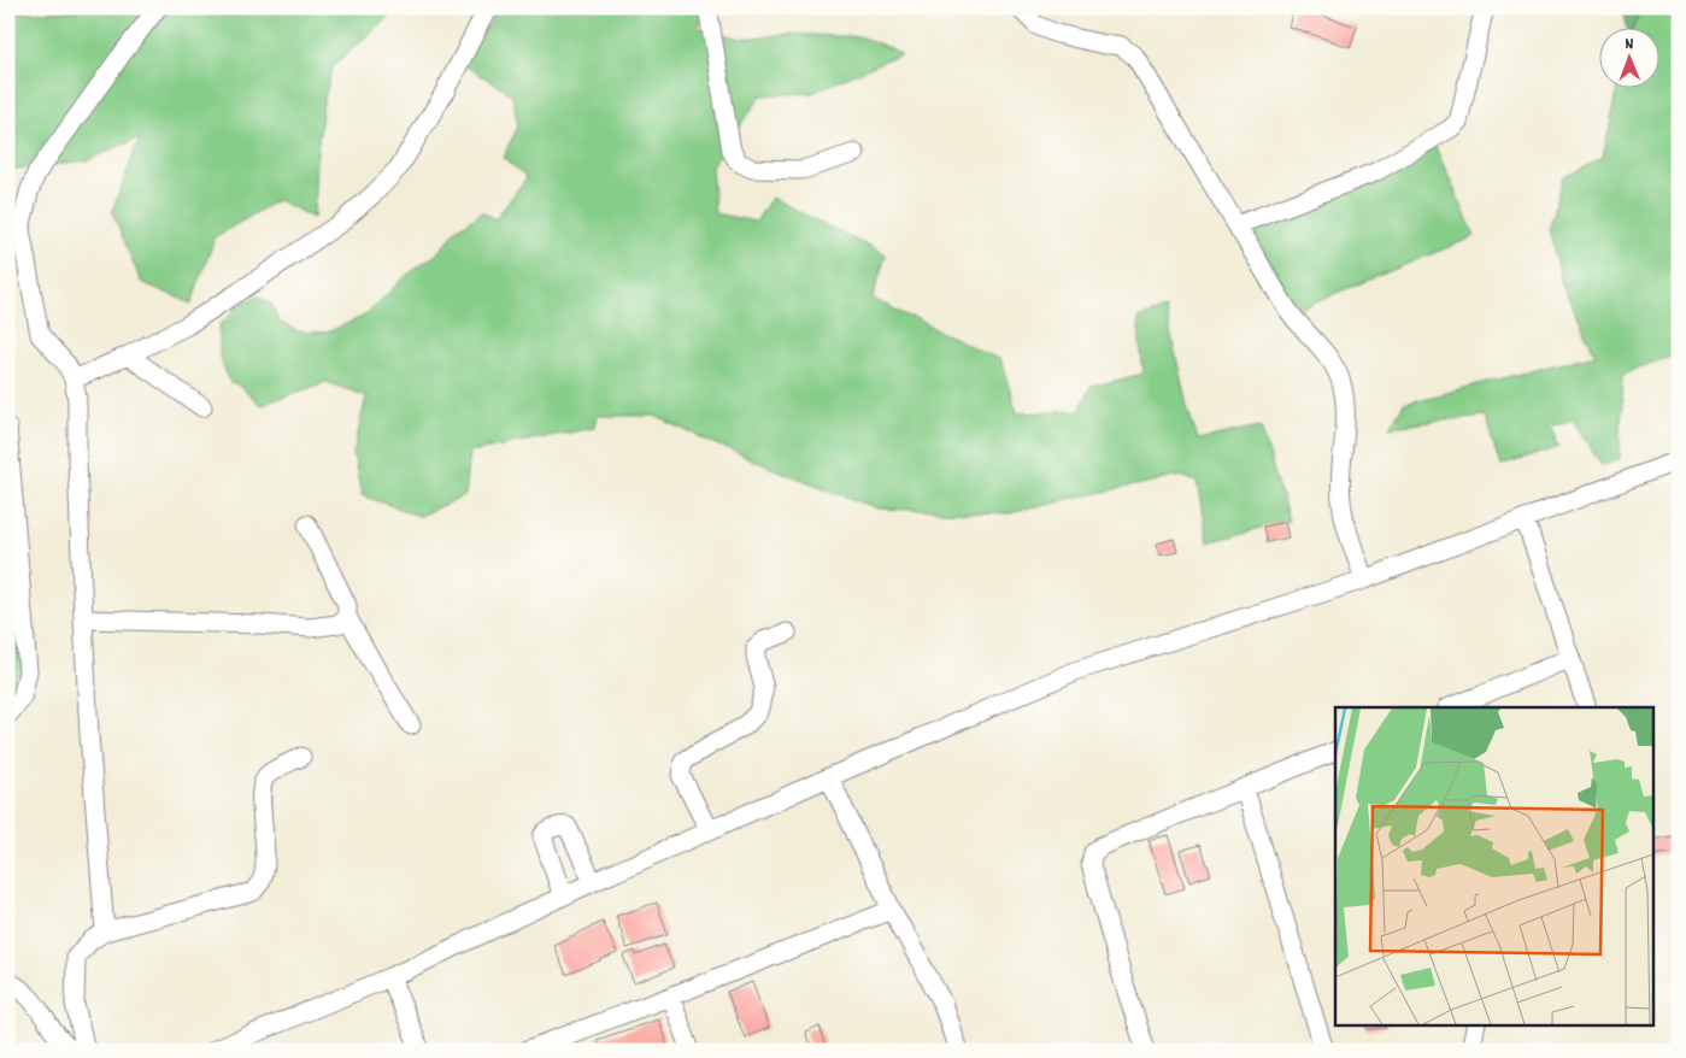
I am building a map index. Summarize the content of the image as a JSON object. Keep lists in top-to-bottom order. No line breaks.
{"north":"top"}
